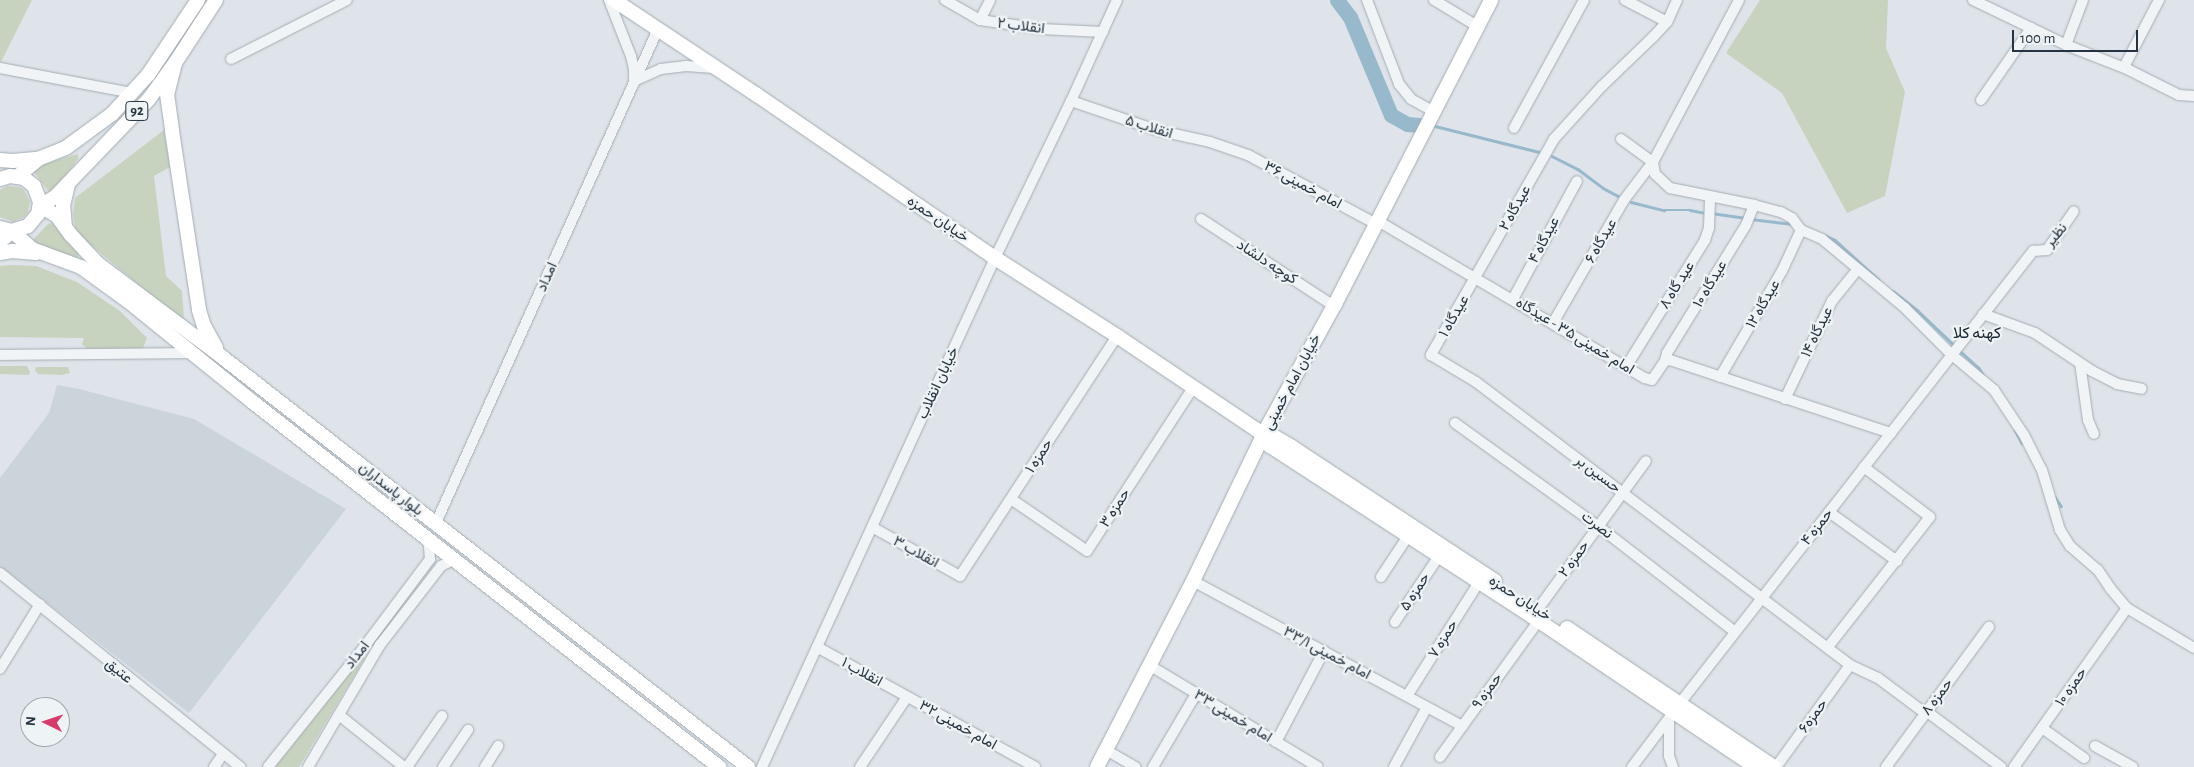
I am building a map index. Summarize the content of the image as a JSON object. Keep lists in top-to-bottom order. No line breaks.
{"streets":{"main road":["92","خیابان حمزه","خیابان امام خمینی","بلوار پاسداران"],"street":["انقلاب ۲","انقلاب ۵","امام خمینی ۳۶","عیدگاه ۲","نظیر","عیدگاه ۴","عیدگاه ۶","کوچه دلشاد","امداد","عیدگاه ۱۰","عید گاه ۸","عیدگاه ۱۲","عیدگاه ۱","عیدگاه ۱۴","امام خمینی ۳۵ - عیدگاه","خیابان انقلاب","حمزه ۱","حسین بر","حمزه ۳","نصرت","حمزه ۴","انقلاب ۳","حمزه ۲","حمزه ۵","حمزه ۷","امام خمینی ۳۳/۱","عتیق","انقلاب ۱","حمزه ۱۰","حمزه ۹","حمزه ۸","امام خمینی ۳۳","حمزه۶","امام خمینی ۳۲"]},"crossings":[["انقلاب ۲","خیابان انقلاب"],["92","بلوار پاسداران"],["انقلاب ۵","امام خمینی ۳۶"],["انقلاب ۵","خیابان انقلاب"],["امام خمینی ۳۶","امام خمینی ۳۵ - عیدگاه"],["امام خمینی ۳۶","خیابان امام خمینی"],["عیدگاه ۲","عیدگاه ۱"],["عیدگاه ۲","امام خمینی ۳۵ - عیدگاه"],["خیابان حمزه","امداد"],["خیابان حمزه","خیابان امام خمینی"],["خیابان حمزه","خیابان انقلاب"],["خیابان حمزه","حمزه ۱"],["خیابان حمزه","حمزه ۳"],["خیابان حمزه","حمزه ۴"],["خیابان حمزه","حمزه ۲"],["خیابان حمزه","حمزه ۷"],["خیابان حمزه","حمزه ۹"],["خیابان حمزه","حمزه۶"],["نظیر","حمزه ۴"],["عیدگاه ۴","امام خمینی ۳۵ - عیدگاه"],["عیدگاه ۶","امام خمینی ۳۵ - عیدگاه"],["کوچه دلشاد","خیابان امام خمینی"],["امداد","بلوار پاسداران"],["عیدگاه ۱۰","امام خمینی ۳۵ - عیدگاه"],["عید گاه ۸","امام خمینی ۳۵ - عیدگاه"],["عیدگاه ۱","امام خمینی ۳۵ - عیدگاه"],["عیدگاه ۱","حسین بر"],["امام خمینی ۳۵ - عیدگاه","خیابان امام خمینی"],["خیابان امام خمینی","امام خمینی ۳۳/۱"],["خیابان امام خمینی","امام خمینی ۳۳"],["خیابان انقلاب","انقلاب ۳"],["خیابان انقلاب","انقلاب ۱"],["حمزه ۱","حمزه ۳"],["حمزه ۱","انقلاب ۳"],["حسین بر","حمزه ۴"],["حسین بر","حمزه ۲"],["حسین بر","حمزه ۸"],["حسین بر","حمزه۶"],["نصرت","حمزه ۴"],["نصرت","حمزه ۲"],["حمزه ۲","حمزه ۹"],["حمزه ۷","امام خمینی ۳۳/۱"],["امام خمینی ۳۳/۱","حمزه ۹"],["انقلاب ۱","امام خمینی ۳۲"]],"districts":["کهنه کلا"],"scale_bar":"100 m","north":"left"}
